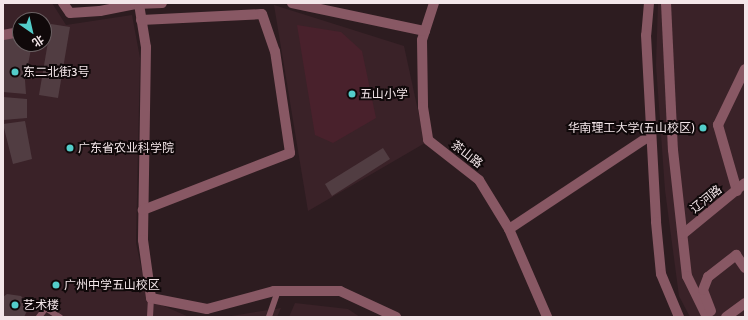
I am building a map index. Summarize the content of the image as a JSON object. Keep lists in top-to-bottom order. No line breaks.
{"streets":{"street":["茶山路","辽河路"]},"places":["东二北街3号","五山小学","华南理工大学(五山校区)","广东省农业科学院","广州中学五山校区","艺术楼"],"north":"bottom right"}
